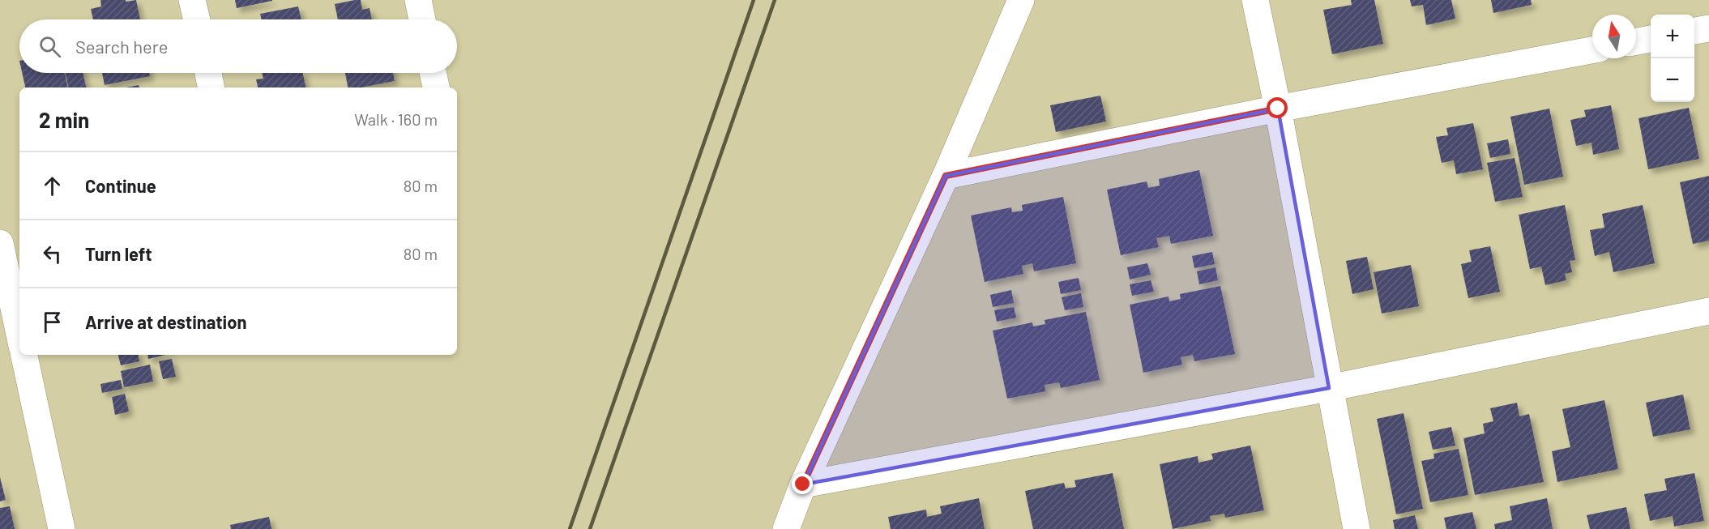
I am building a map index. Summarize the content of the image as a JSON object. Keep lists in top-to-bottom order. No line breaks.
{"north":"top","page":{"map_buttons":["+","−"],"search":"Search here","heading":["2 min","Walk · 160 m"],"list":[["Continue","80 m"],["Turn left","80 m"],"Arrive at destination"]}}
